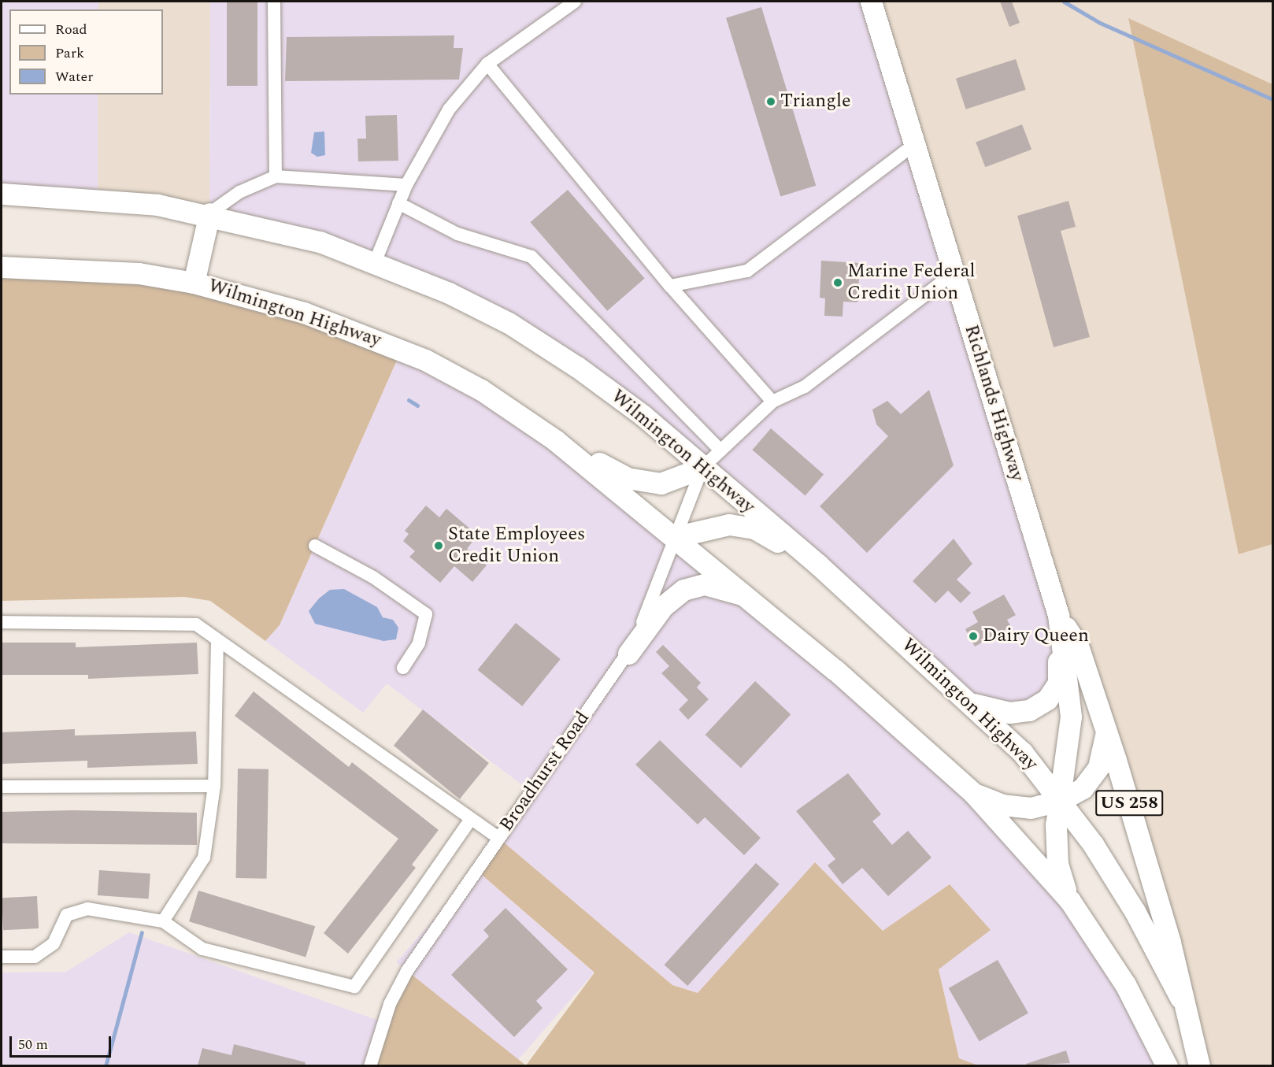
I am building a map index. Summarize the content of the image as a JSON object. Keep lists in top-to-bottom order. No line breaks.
{"streets":{"main road":["Wilmington Highway","Richlands Highway","US 258"],"street":["Broadhurst Road"]},"crossings":[["Wilmington Highway","Richlands Highway"],["Wilmington Highway","Broadhurst Road"]],"places":["Triangle","Marine Federal Credit Union","State Employees Credit Union","Dairy Queen"],"legend":["Road","Park","Water"],"scale_bar":"50 m"}
